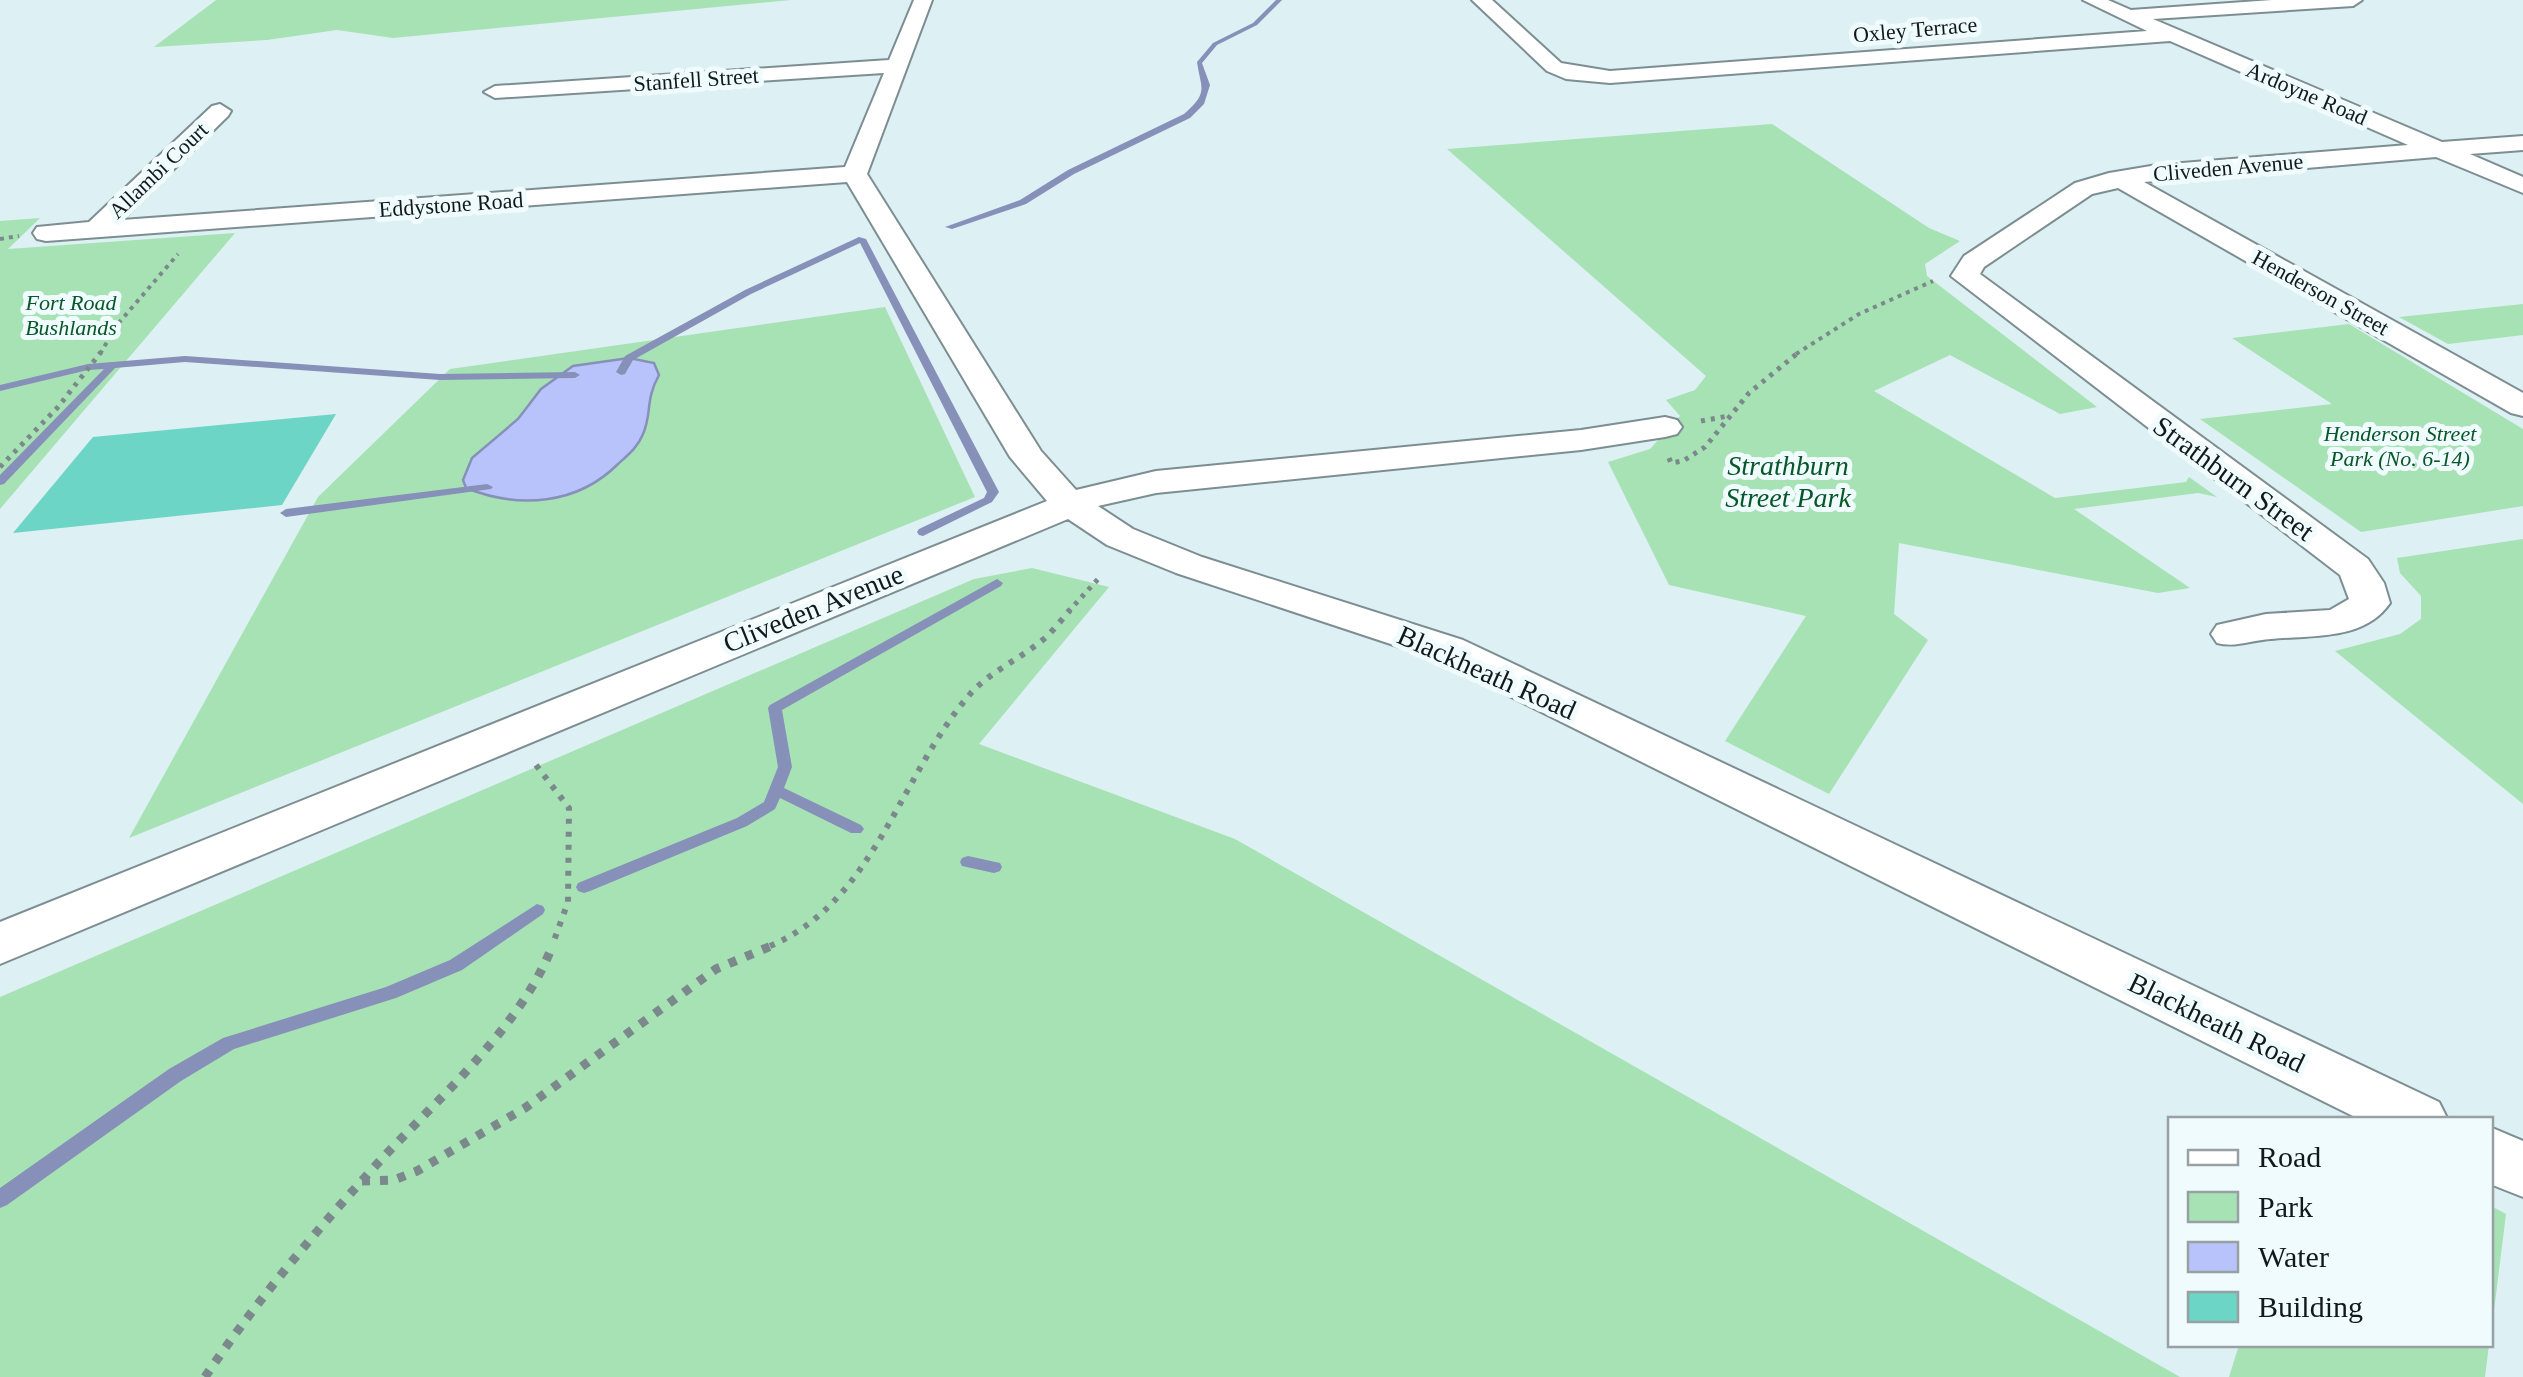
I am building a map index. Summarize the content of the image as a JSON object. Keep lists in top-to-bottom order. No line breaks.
{"streets":{"street":["Oxley Terrace","Stanfell Street","Ardoyne Road","Cliveden Avenue","Allambi Court","Eddystone Road","Henderson Street","Strathburn Street","Blackheath Road"]},"crossings":[["Oxley Terrace","Ardoyne Road"],["Ardoyne Road","Cliveden Avenue"],["Cliveden Avenue","Henderson Street"],["Cliveden Avenue","Strathburn Street"],["Cliveden Avenue","Blackheath Road"],["Allambi Court","Eddystone Road"],["Eddystone Road","Blackheath Road"]],"parks":["Fort Road Bushlands","Henderson Street Park (No. 6-14)","Strathburn Street Park"],"legend":["Road","Park","Water","Building"]}
